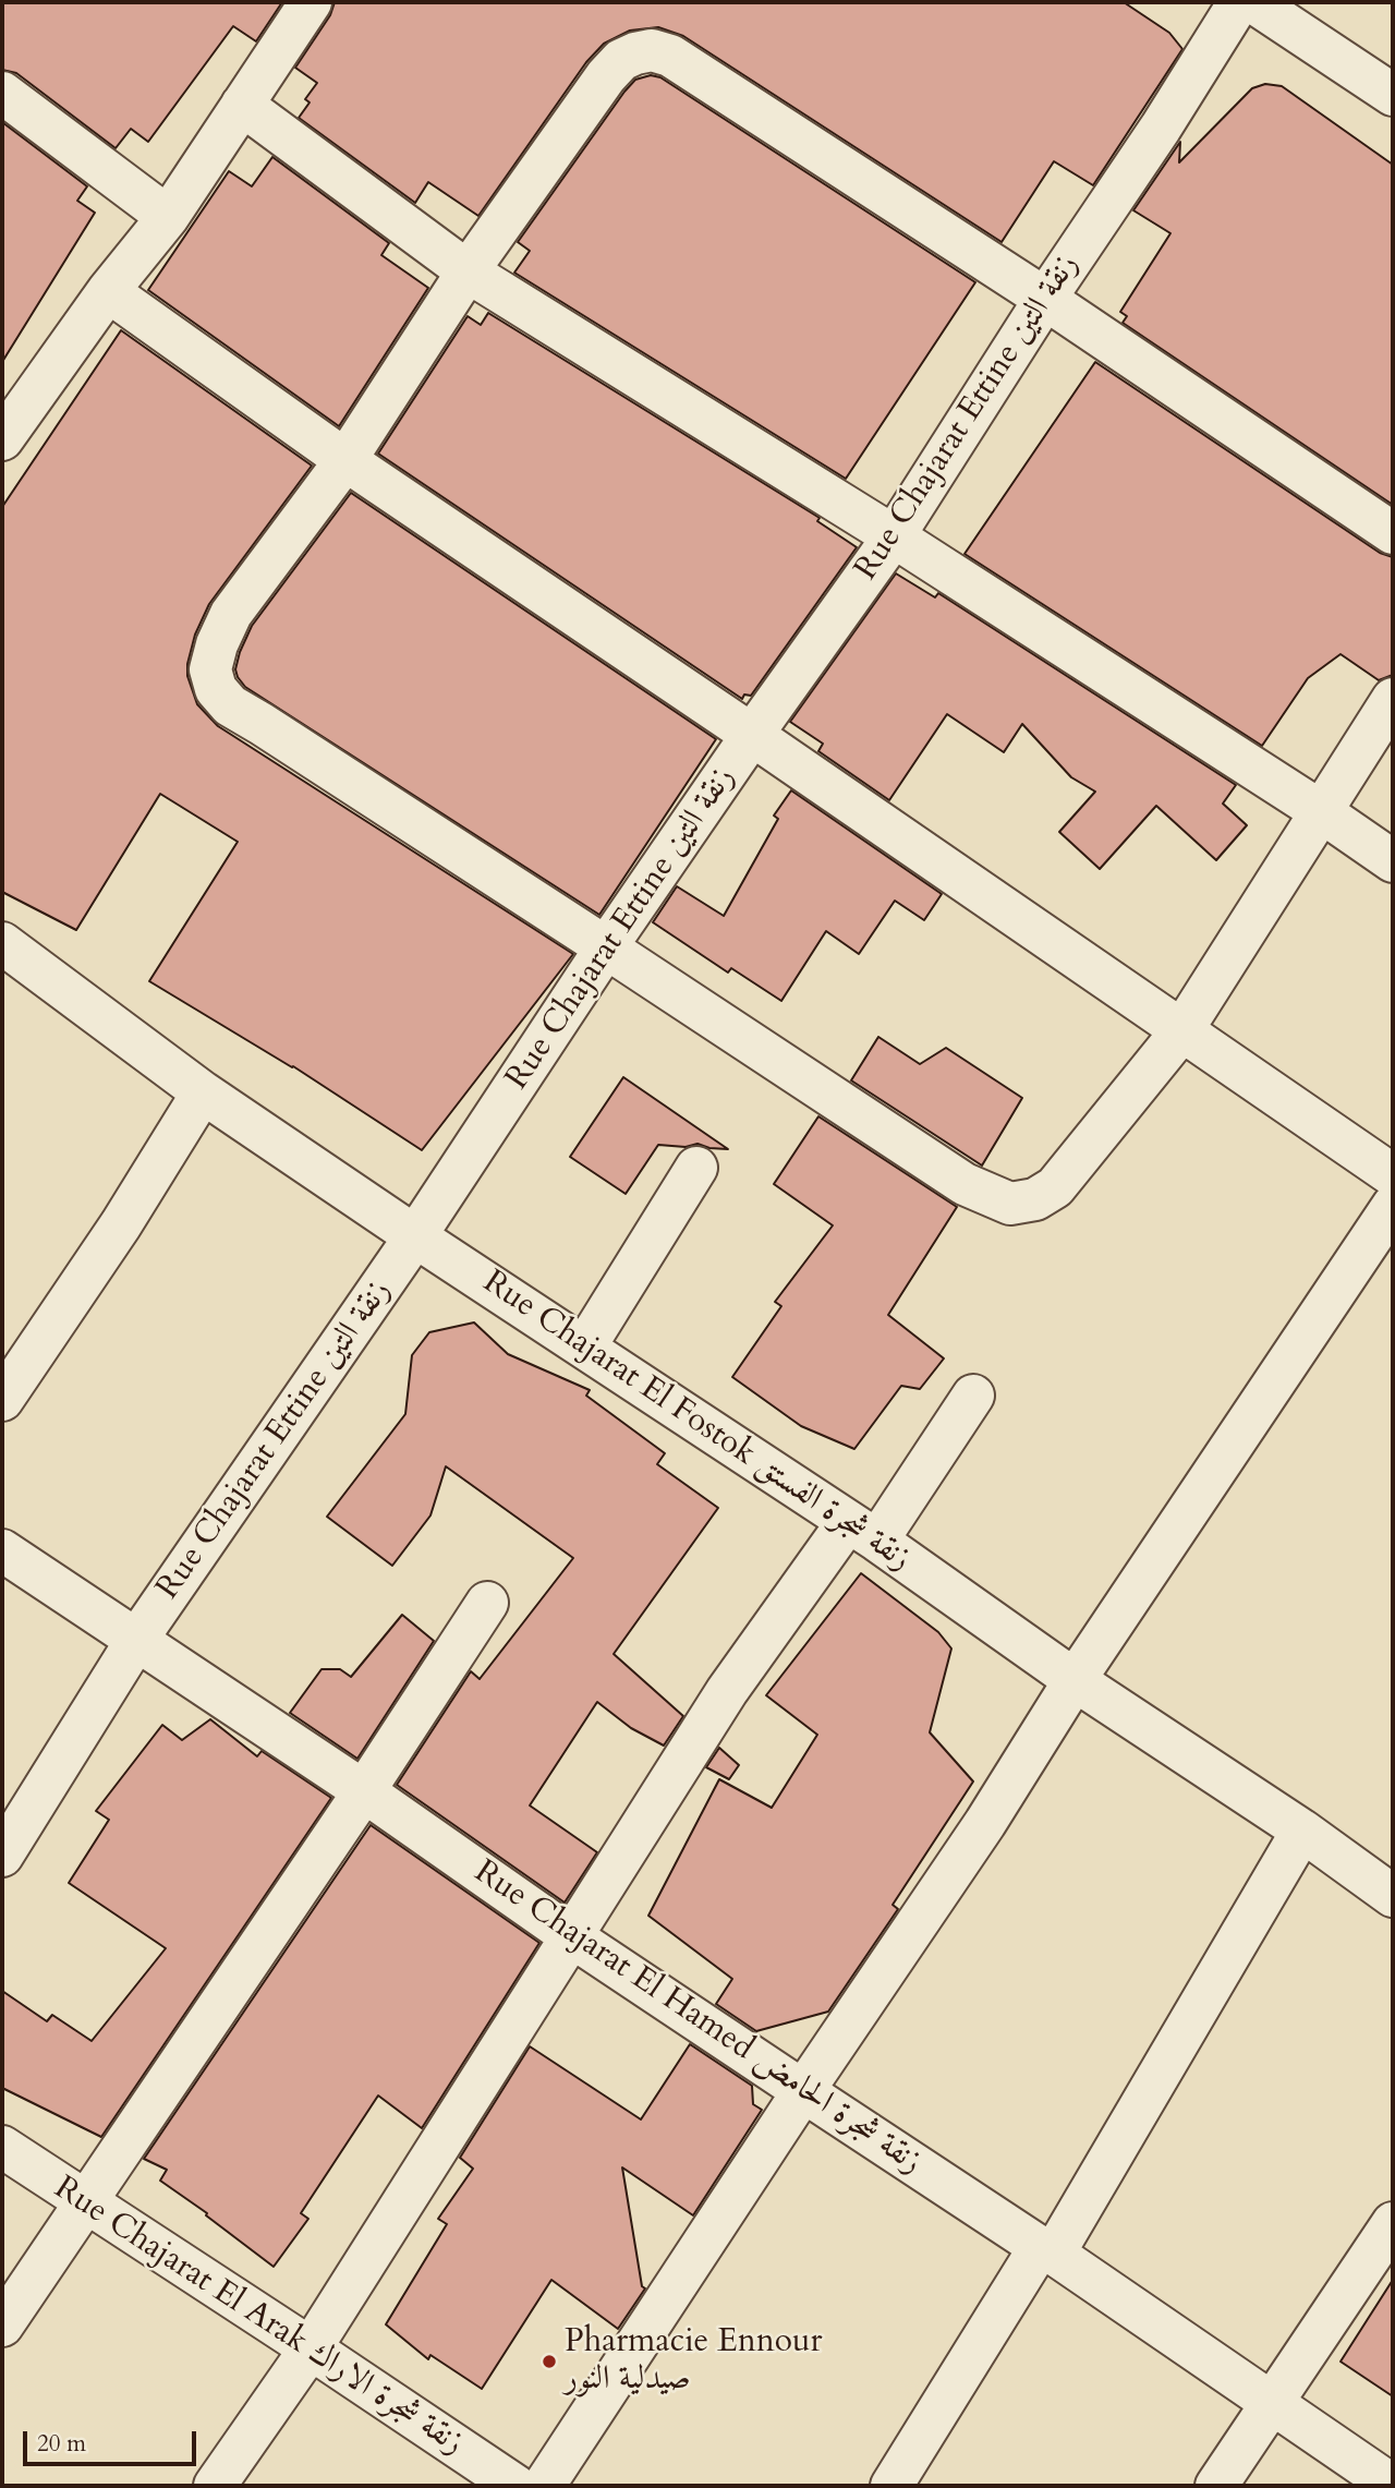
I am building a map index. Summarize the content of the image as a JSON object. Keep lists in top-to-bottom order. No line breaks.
{"streets":{"street":["Rue Chajarat Ettine زنقة التين","Rue Chajarat El Fostok زنقة شجرة الفستق","Rue Chajarat El Hamed زنقة شجرة الحامض","Rue Chajarat El Arak زنقة شجرة الاراك"]},"crossings":[["Rue Chajarat Ettine زنقة التين","Rue Chajarat El Fostok زنقة شجرة الفستق"],["Rue Chajarat Ettine زنقة التين","Rue Chajarat El Hamed زنقة شجرة الحامض"]],"places":["Pharmacie Ennour صيدلية النور"],"scale_bar":"20 m"}
